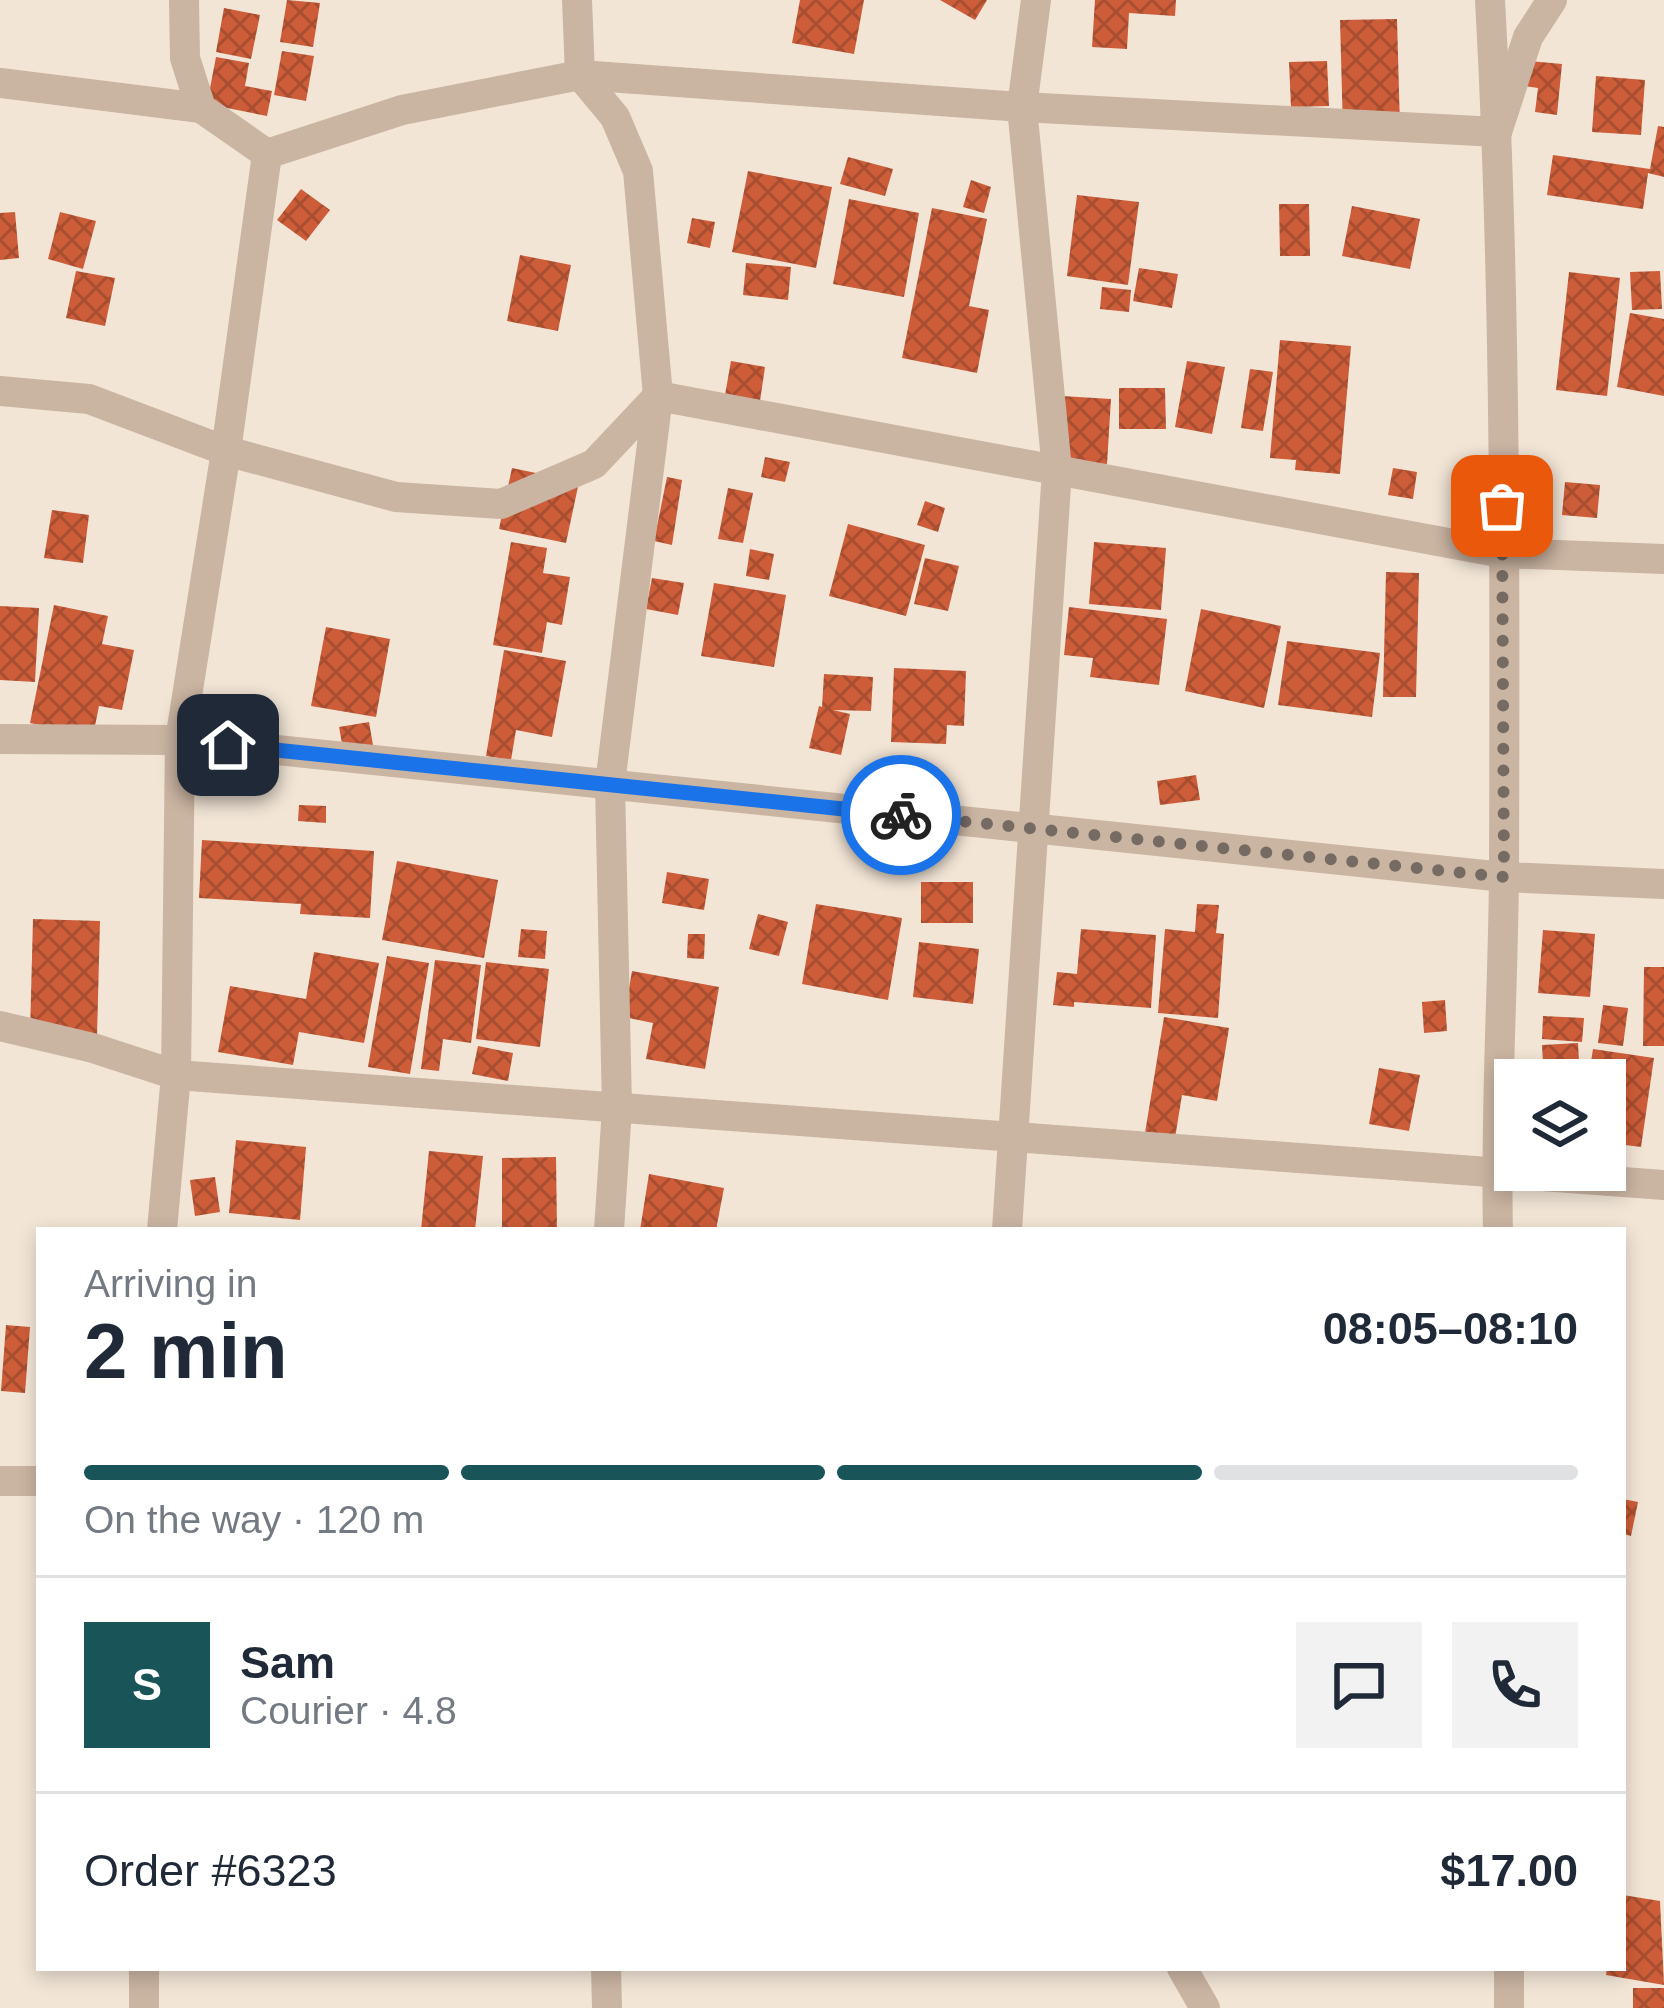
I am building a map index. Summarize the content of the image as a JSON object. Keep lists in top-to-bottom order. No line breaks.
{"page":{"heading":["2 min","Arriving in","08:05–08:10"],"panel":["Sam","Courier · 4.8","Order #6323","$17.00"],"bar":"On the way · 120 m","round":"S"}}
